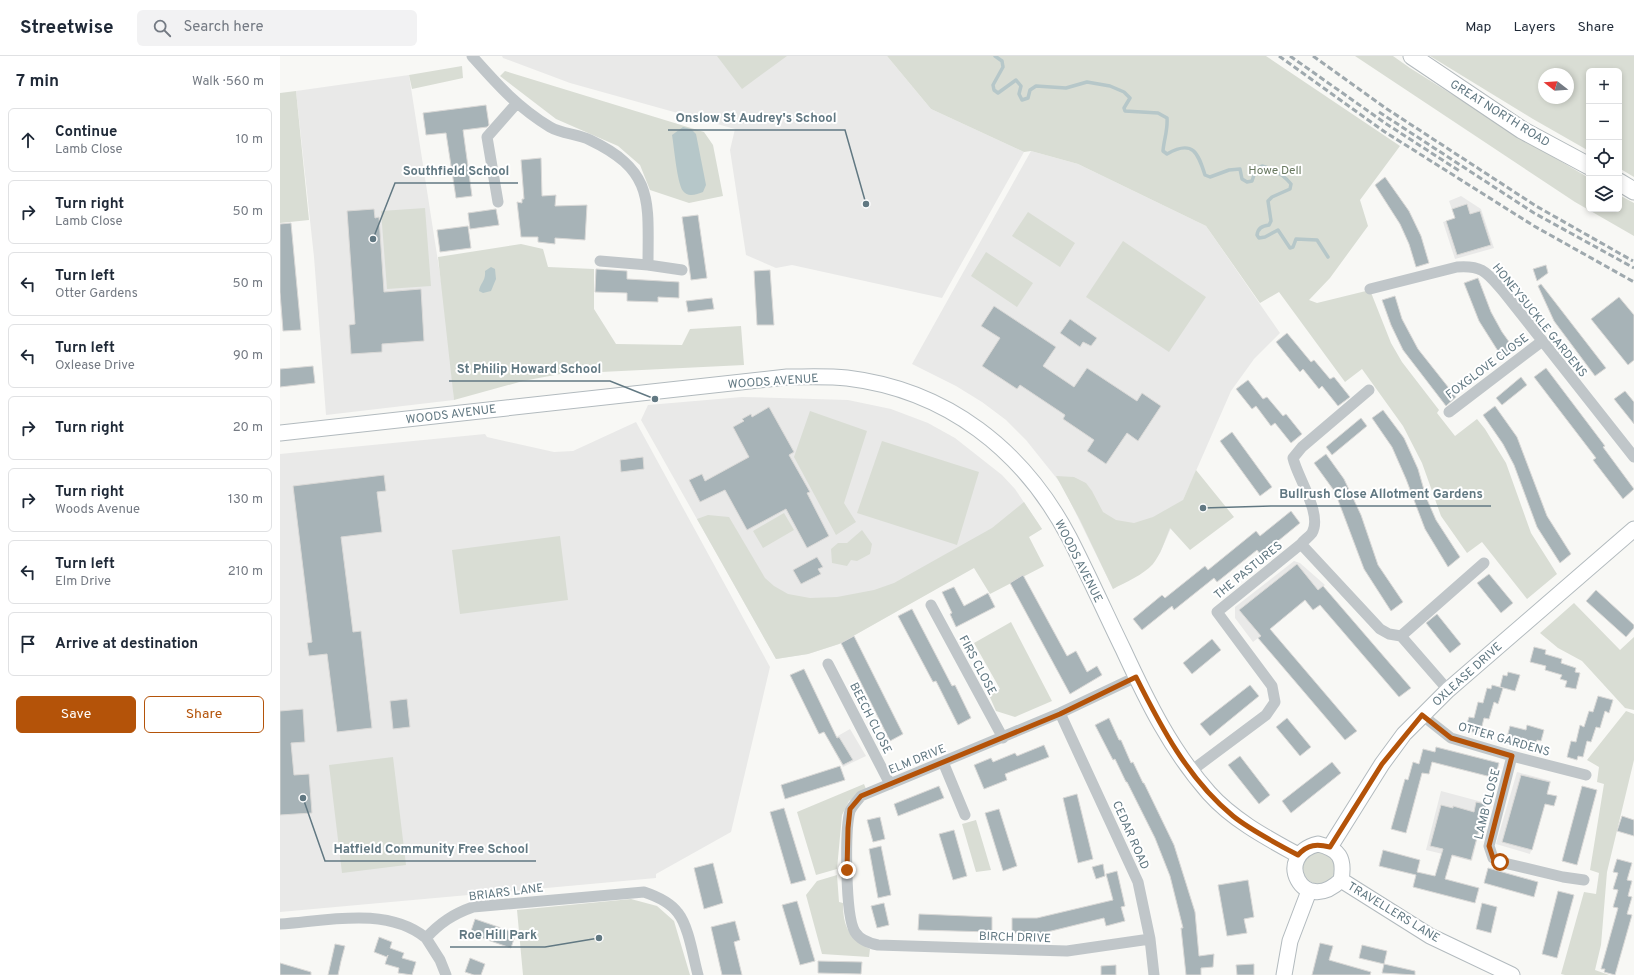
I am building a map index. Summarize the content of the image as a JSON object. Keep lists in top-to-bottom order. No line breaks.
{"streets":{"main road":["GREAT NORTH ROAD"],"street":["HONEYSUCKLE GARDENS","FOXGLOVE CLOSE","WOODS AVENUE","THE PASTURES","FIRS CLOSE","OXLEASE DRIVE","BEECH CLOSE","OTTER GARDENS","ELM DRIVE","LAMB CLOSE","CEDAR ROAD","BRIARS LANE","TRAVELLERS LANE","BIRCH DRIVE"]},"crossings":[["HONEYSUCKLE GARDENS","FOXGLOVE CLOSE"],["WOODS AVENUE","THE PASTURES"],["WOODS AVENUE","OXLEASE DRIVE"],["WOODS AVENUE","ELM DRIVE"],["WOODS AVENUE","TRAVELLERS LANE"],["FIRS CLOSE","ELM DRIVE"],["OXLEASE DRIVE","OTTER GARDENS"],["OXLEASE DRIVE","TRAVELLERS LANE"],["BEECH CLOSE","ELM DRIVE"],["OTTER GARDENS","LAMB CLOSE"],["ELM DRIVE","CEDAR ROAD"],["ELM DRIVE","BIRCH DRIVE"],["CEDAR ROAD","BIRCH DRIVE"]],"parks":["Howe Dell"],"places":["Onslow St Audrey's School","Southfield School","St Philip Howard School","Bullrush Close Allotment Gardens","Hatfield Community Free School","Roe Hill Park"],"north":"left","page":{"header":"Streetwise","search":"Search here","nav":["Map","Layers","Share"],"heading":["7 min","Walk · 560 m"],"map_buttons":["+","−"],"list":[["Continue","Lamb Close","10 m"],["Turn right","Lamb Close","50 m"],["Turn left","Otter Gardens","50 m"],["Turn left","Oxlease Drive","90 m"],["Turn right","20 m"],["Turn right","Woods Avenue","130 m"],["Turn left","Elm Drive","210 m"],"Arrive at destination"],"buttons":["Save","Share"]}}
